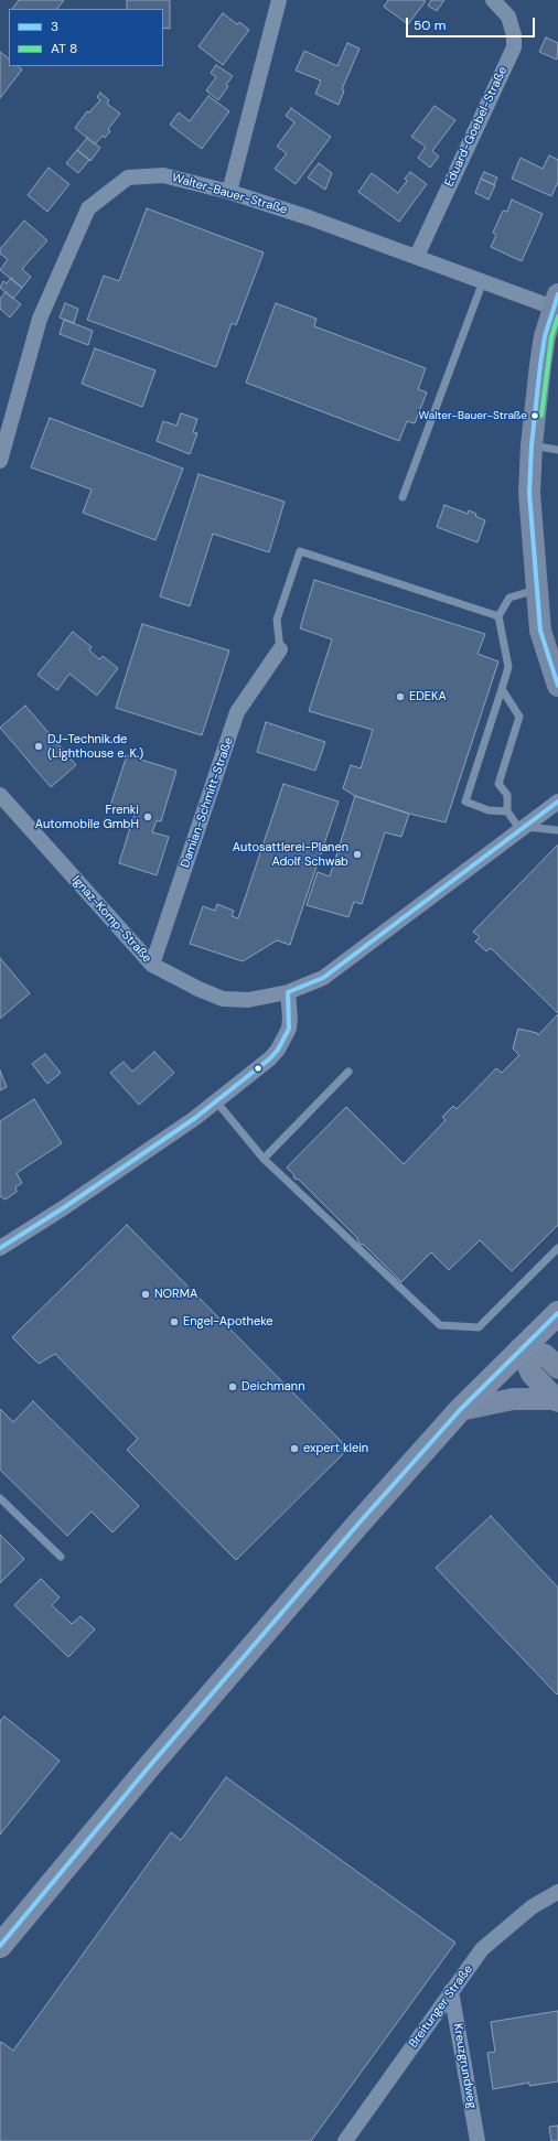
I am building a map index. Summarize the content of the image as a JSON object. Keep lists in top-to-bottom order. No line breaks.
{"streets":{"street":["Eduard-Goebel-Straße","Walter-Bauer-Straße","Damian-Schmitt-Straße","Ignaz-Komp-Straße","Breitunger Straße","Kreuzgrundweg"]},"crossings":[["Eduard-Goebel-Straße","Walter-Bauer-Straße"],["Damian-Schmitt-Straße","Ignaz-Komp-Straße"],["Breitunger Straße","Kreuzgrundweg"]],"places":["Walter-Bauer-Straße","EDEKA","DJ-Technik.de (Lighthouse e. K.)","Frenki Automobile GmbH","Autosattlerei-Planen Adolf Schwab","NORMA","Engel-Apotheke","Deichmann","expert klein"],"lines":["transit line 3"],"legend":["3","AT 8"],"scale_bar":"50 m"}
